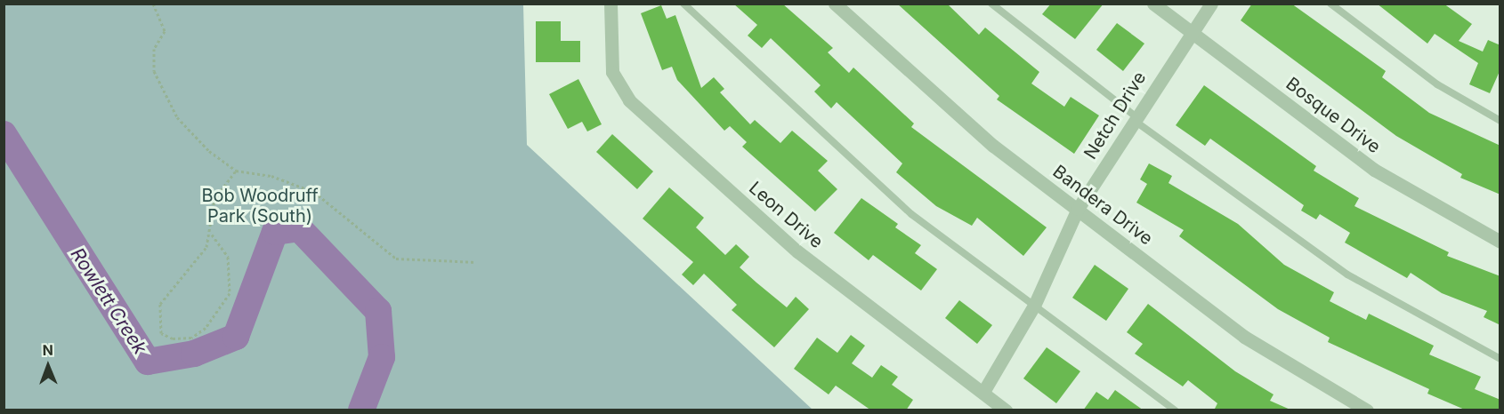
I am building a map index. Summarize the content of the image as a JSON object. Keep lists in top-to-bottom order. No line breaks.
{"streets":{"street":["Netch Drive","Bosque Drive","Bandera Drive","Leon Drive"]},"crossings":[["Netch Drive","Bosque Drive"],["Netch Drive","Bandera Drive"],["Netch Drive","Leon Drive"]],"water":["Rowlett Creek"],"parks":["Bob Woodruff Park (South)"],"north":"top"}
